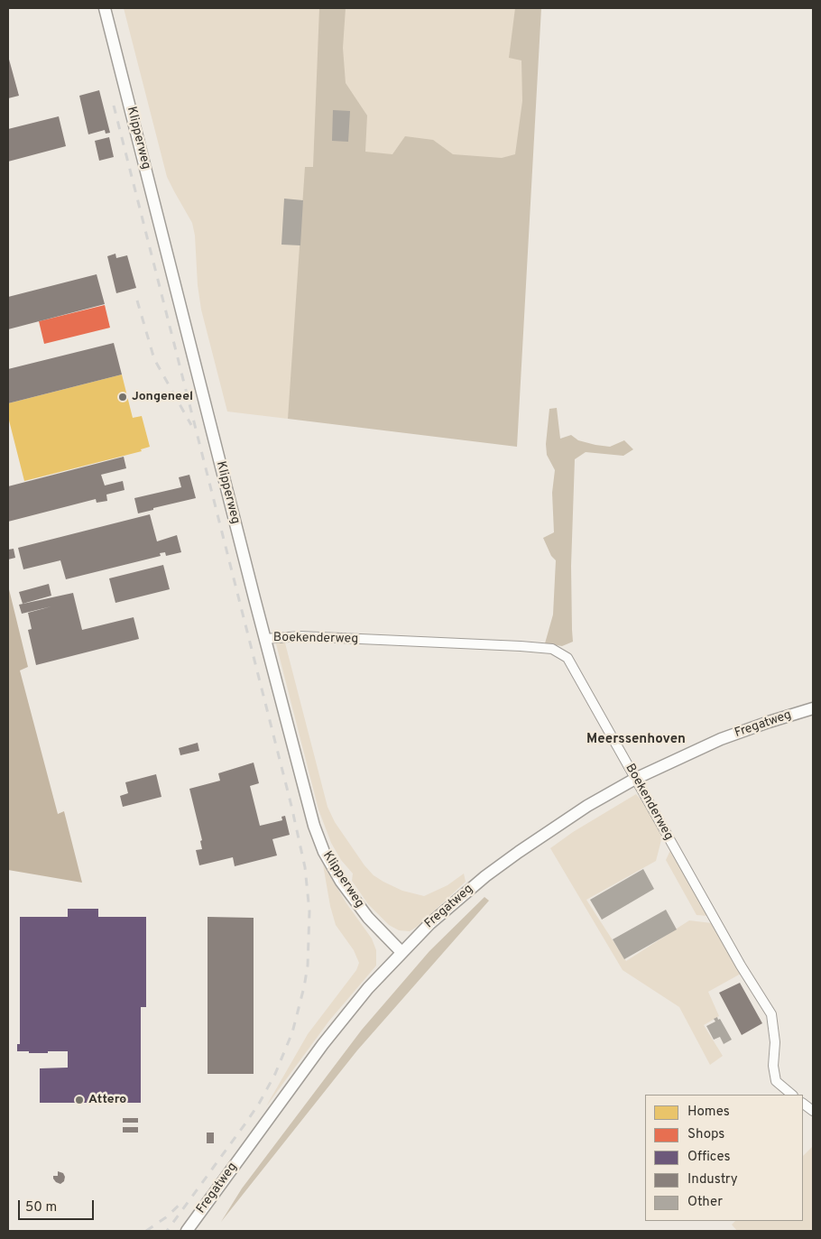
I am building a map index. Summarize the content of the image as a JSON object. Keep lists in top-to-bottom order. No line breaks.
{"streets":{"street":["Klipperweg","Boekenderweg","Fregatweg"]},"crossings":[["Klipperweg","Boekenderweg"],["Klipperweg","Fregatweg"],["Boekenderweg","Fregatweg"]],"districts":["Meerssenhoven"],"places":["Jongeneel","Attero"],"legend":["Homes","Shops","Offices","Industry","Other"],"scale_bar":"50 m"}
